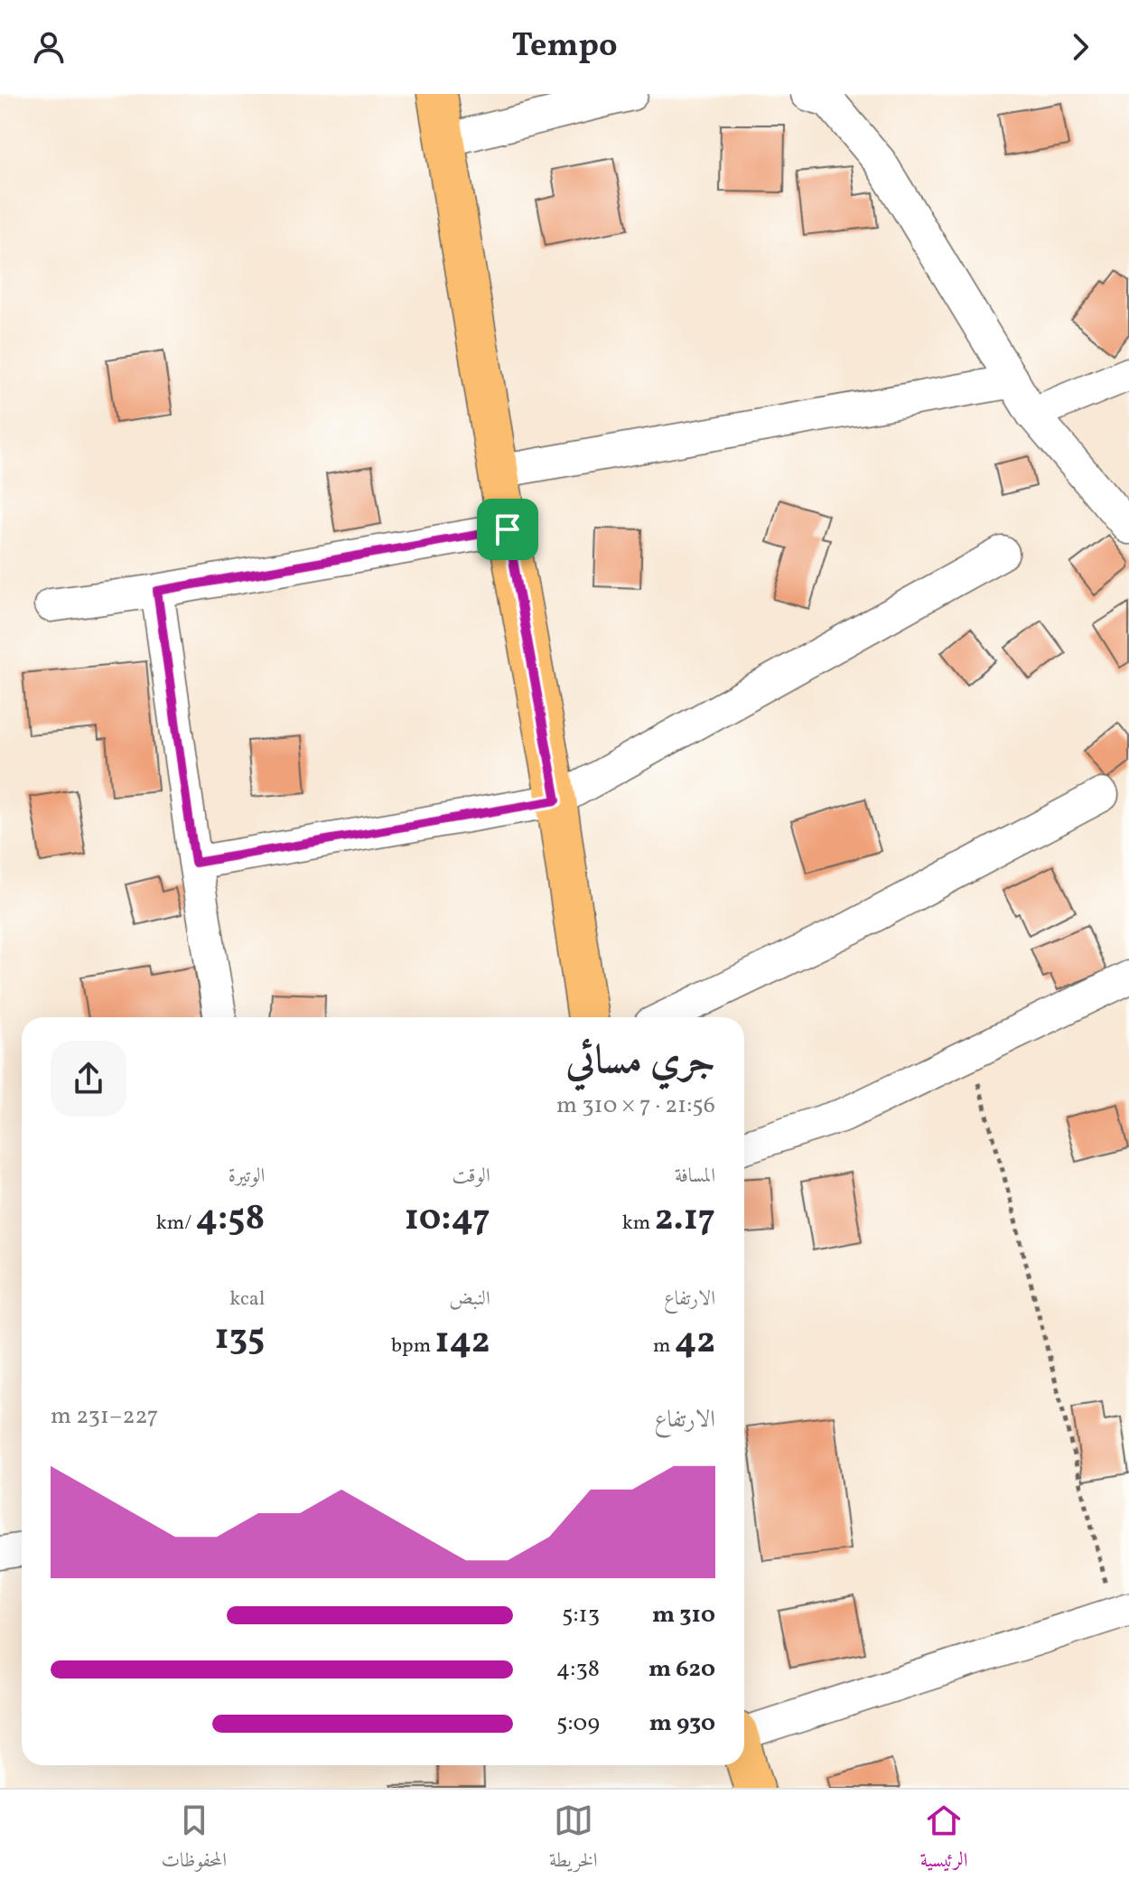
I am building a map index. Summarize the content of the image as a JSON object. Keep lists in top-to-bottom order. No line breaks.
{"page":{"header":"Tempo","heading":["جري مسائي","21:56 · 7 × 310 m"],"stats":[["المسافة","2.17 km"],["الوقت","10:47"],["الوتيرة","4:58 /km"],["الارتفاع","42 m"],["النبض","142 bpm"],["kcal","135"]],"chart":["الارتفاع","227–231 m"],"list":[{"name":"310 m","note":"5:13"},{"name":"620 m","note":"4:38"},{"name":"930 m","note":"5:09"}],"tabs":["الرئيسية","الخريطة","المحفوظات"]}}
